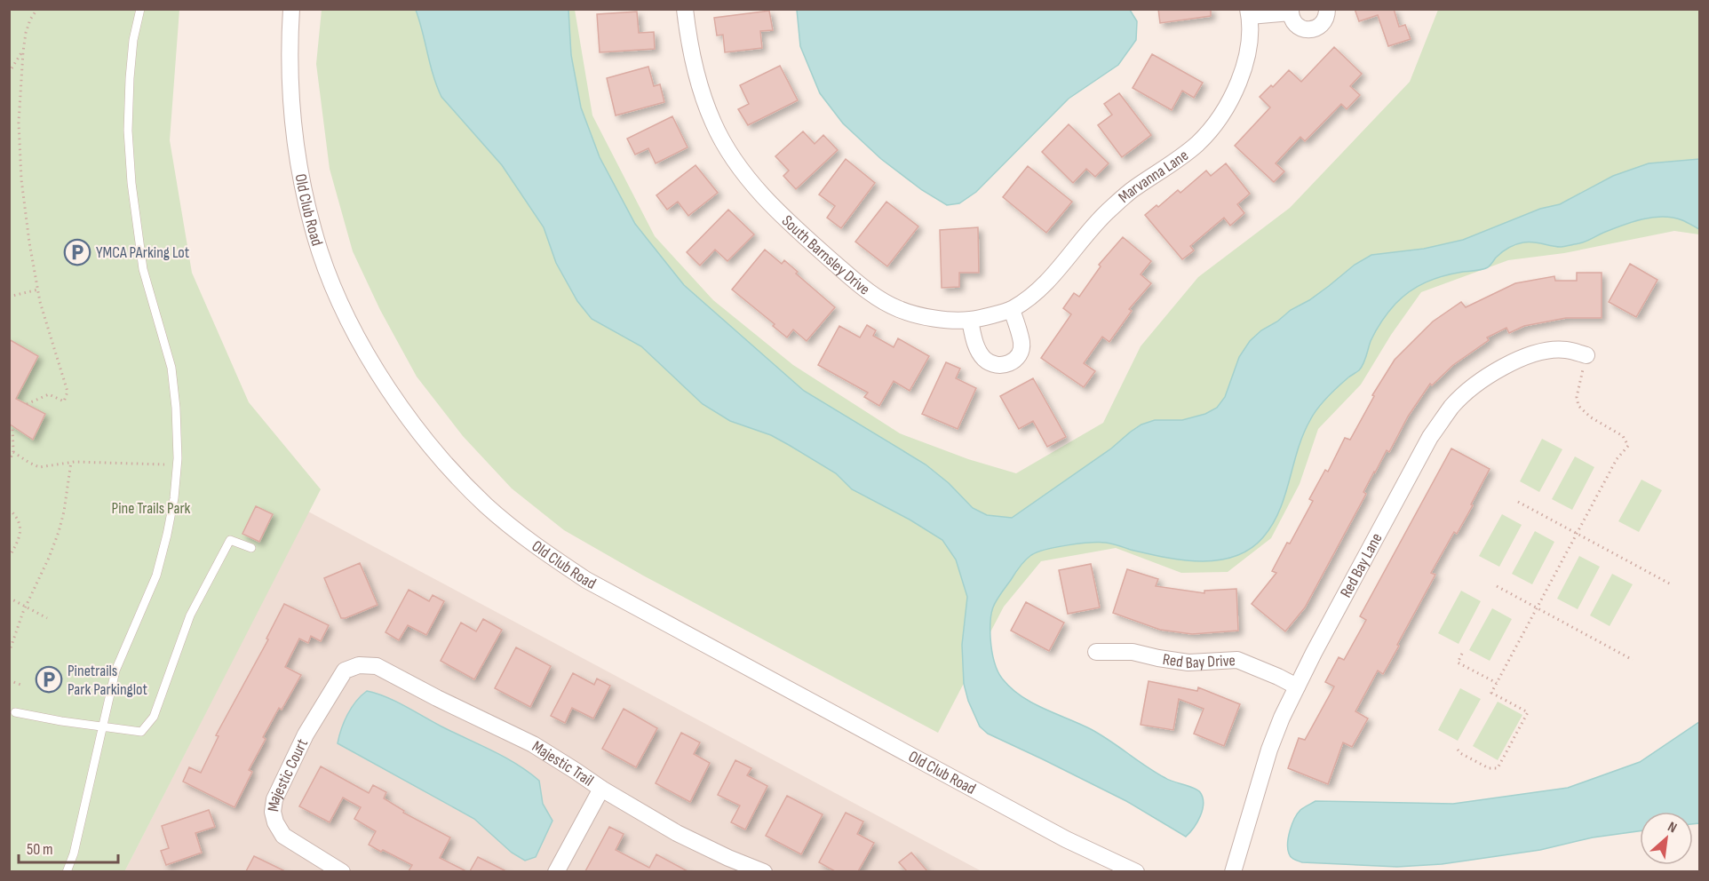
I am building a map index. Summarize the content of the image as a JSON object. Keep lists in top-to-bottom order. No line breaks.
{"streets":{"street":["Marvanna Lane","Old Club Road","South Barnsley Drive","Red Bay Lane","Red Bay Drive","Majestic Trail","Majestic Court"]},"crossings":[["Marvanna Lane","South Barnsley Drive"],["Red Bay Lane","Red Bay Drive"],["Majestic Trail","Majestic Court"]],"parks":["Pine Trails Park"],"places":{"parking":["YMCA PArking Lot","Pinetrails Park Parkinglot"]},"scale_bar":"50 m","north":"top right"}
